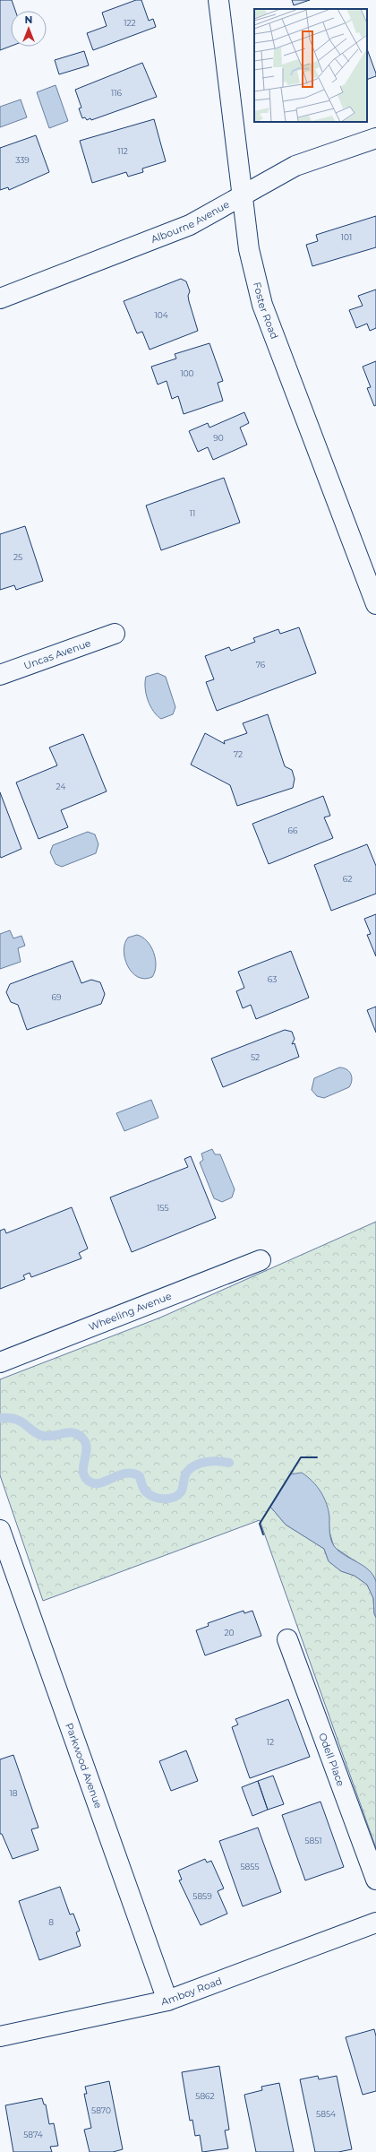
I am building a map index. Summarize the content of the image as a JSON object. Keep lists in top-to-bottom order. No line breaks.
{"streets":{"street":["Albourne Avenue","Foster Road","Uncas Avenue","Wheeling Avenue","Odell Place","Parkwood Avenue","Amboy Road"]},"crossings":[["Albourne Avenue","Foster Road"],["Parkwood Avenue","Amboy Road"]],"house_numbers":["122","116","112","339","101","104","100","90","11","25","76","72","24","66","62","63","69","52","155","20","12","18","5851","5855","5859","8","5862","5870","5854","5874"],"north":"top"}
